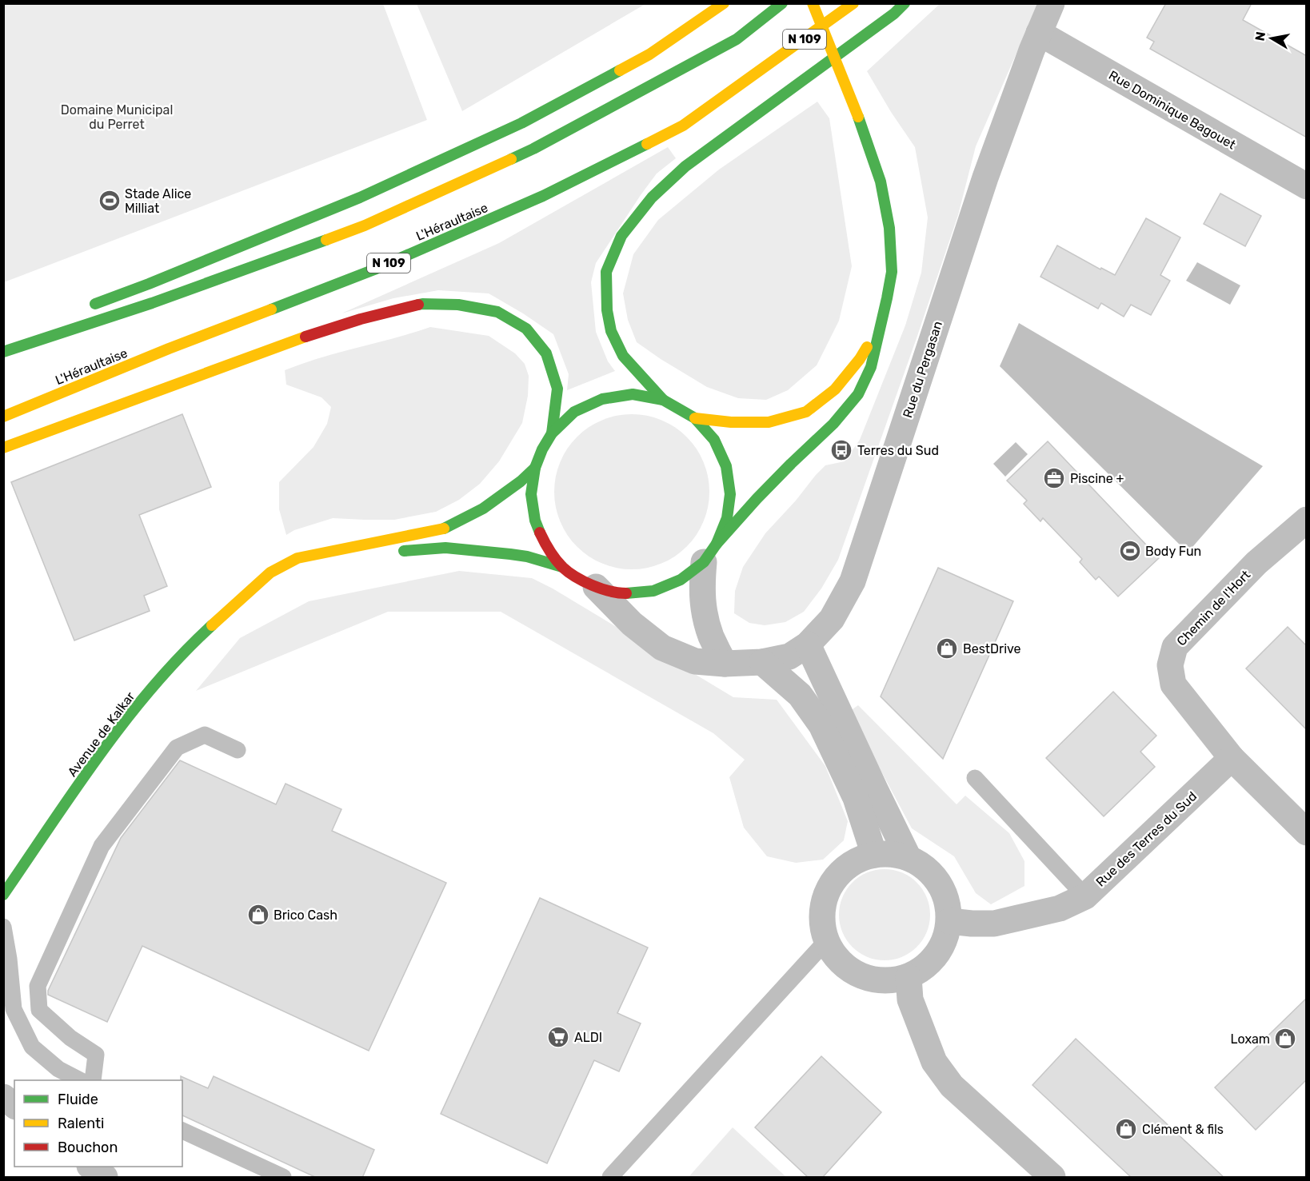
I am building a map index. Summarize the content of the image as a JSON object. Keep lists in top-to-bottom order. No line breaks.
{"streets":{"main road":["N 109","L'Héraultaise","Avenue de Kalkar"],"street":["Rue Dominique Bagouet","Rue du Pergasan","Chemin de l'Hort","Rue des Terres du Sud"]},"crossings":[["Rue Dominique Bagouet","Rue du Pergasan"],["Chemin de l'Hort","Rue des Terres du Sud"]],"parks":["Domaine Municipal du Perret"],"places":{"sports":["Stade Alice Milliat","Body Fun"],"bus stop":["Terres du Sud"],"office":["Piscine +"],"shop":["BestDrive","Brico Cash","Loxam","Clément & fils"],"supermarket":["ALDI"]},"legend":["Fluide","Ralenti","Bouchon"],"north":"left"}
